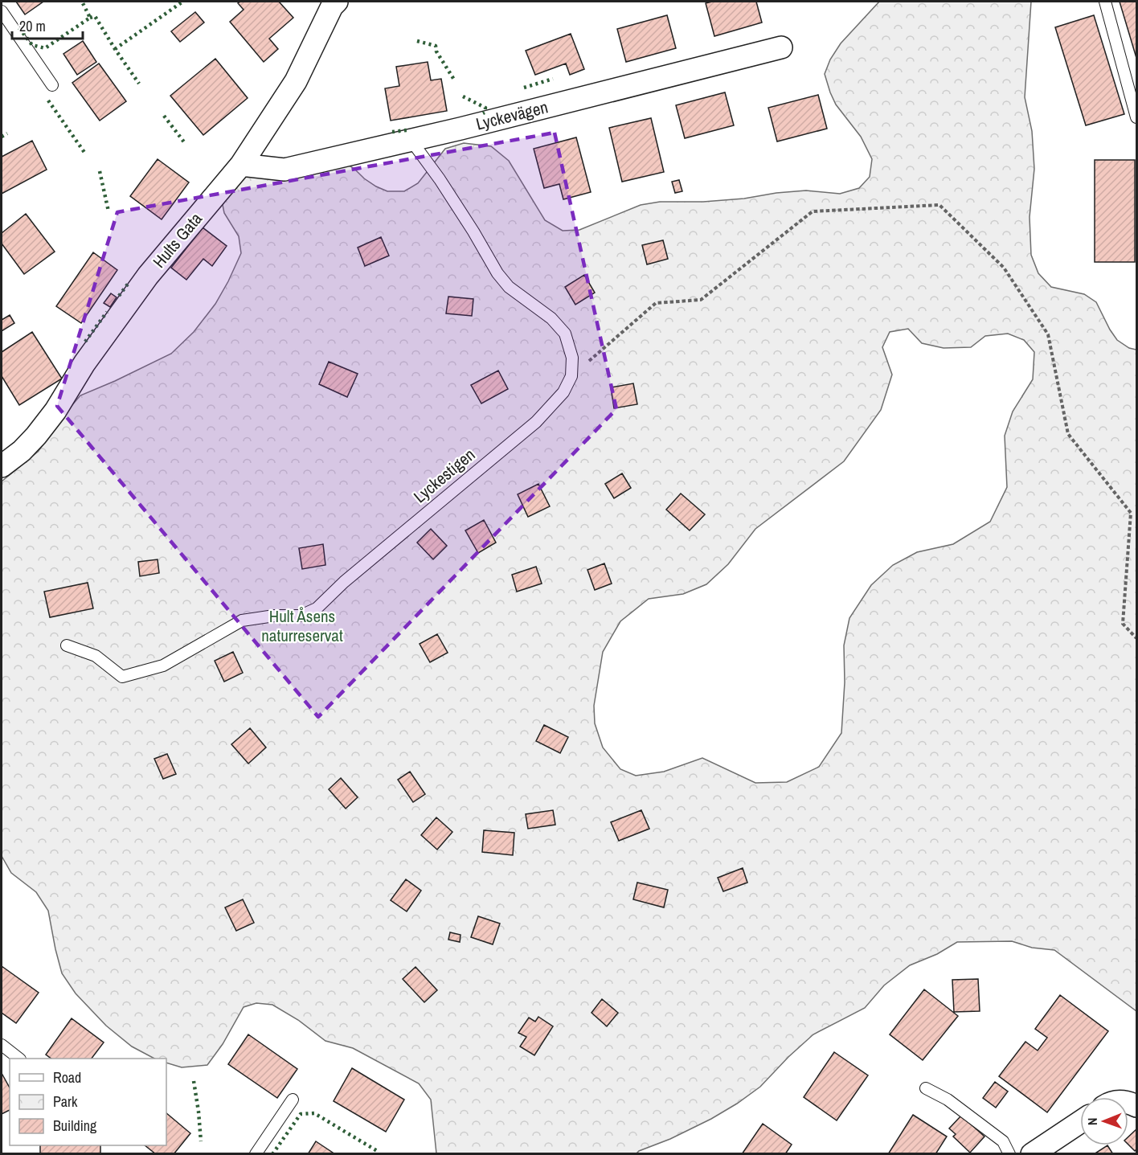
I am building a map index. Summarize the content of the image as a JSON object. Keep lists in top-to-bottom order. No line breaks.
{"streets":{"street":["Lyckevägen","Hults Gata"],"lane":["Lyckestigen"]},"crossings":[["Lyckevägen","Hults Gata"]],"parks":["Hult Åsens naturreservat"],"legend":["Road","Park","Building"],"scale_bar":"20 m","north":"left"}
